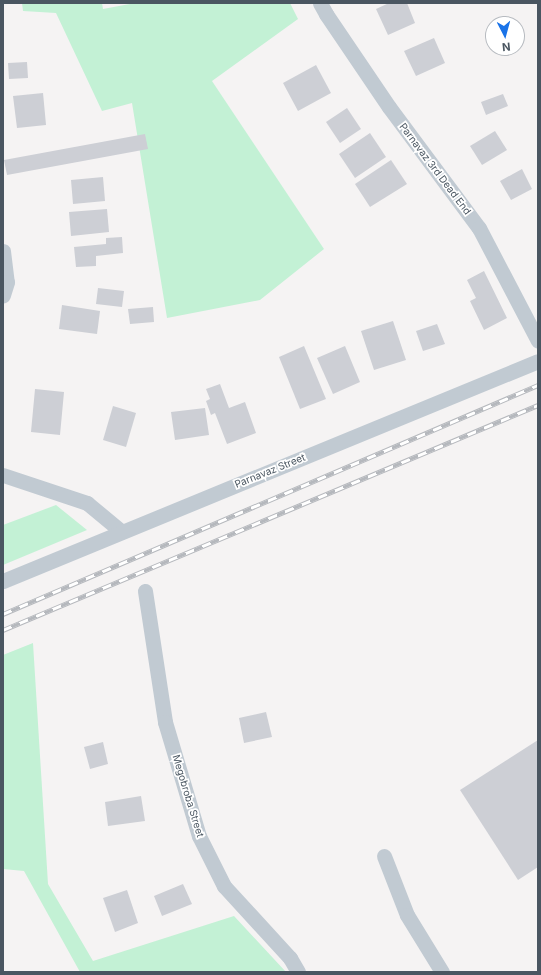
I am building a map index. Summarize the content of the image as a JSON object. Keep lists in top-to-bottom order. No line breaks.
{"streets":{"street":["Parnavaz 3rd Dead End","Parnavaz Street","Megobroba Street"]},"north":"bottom"}
